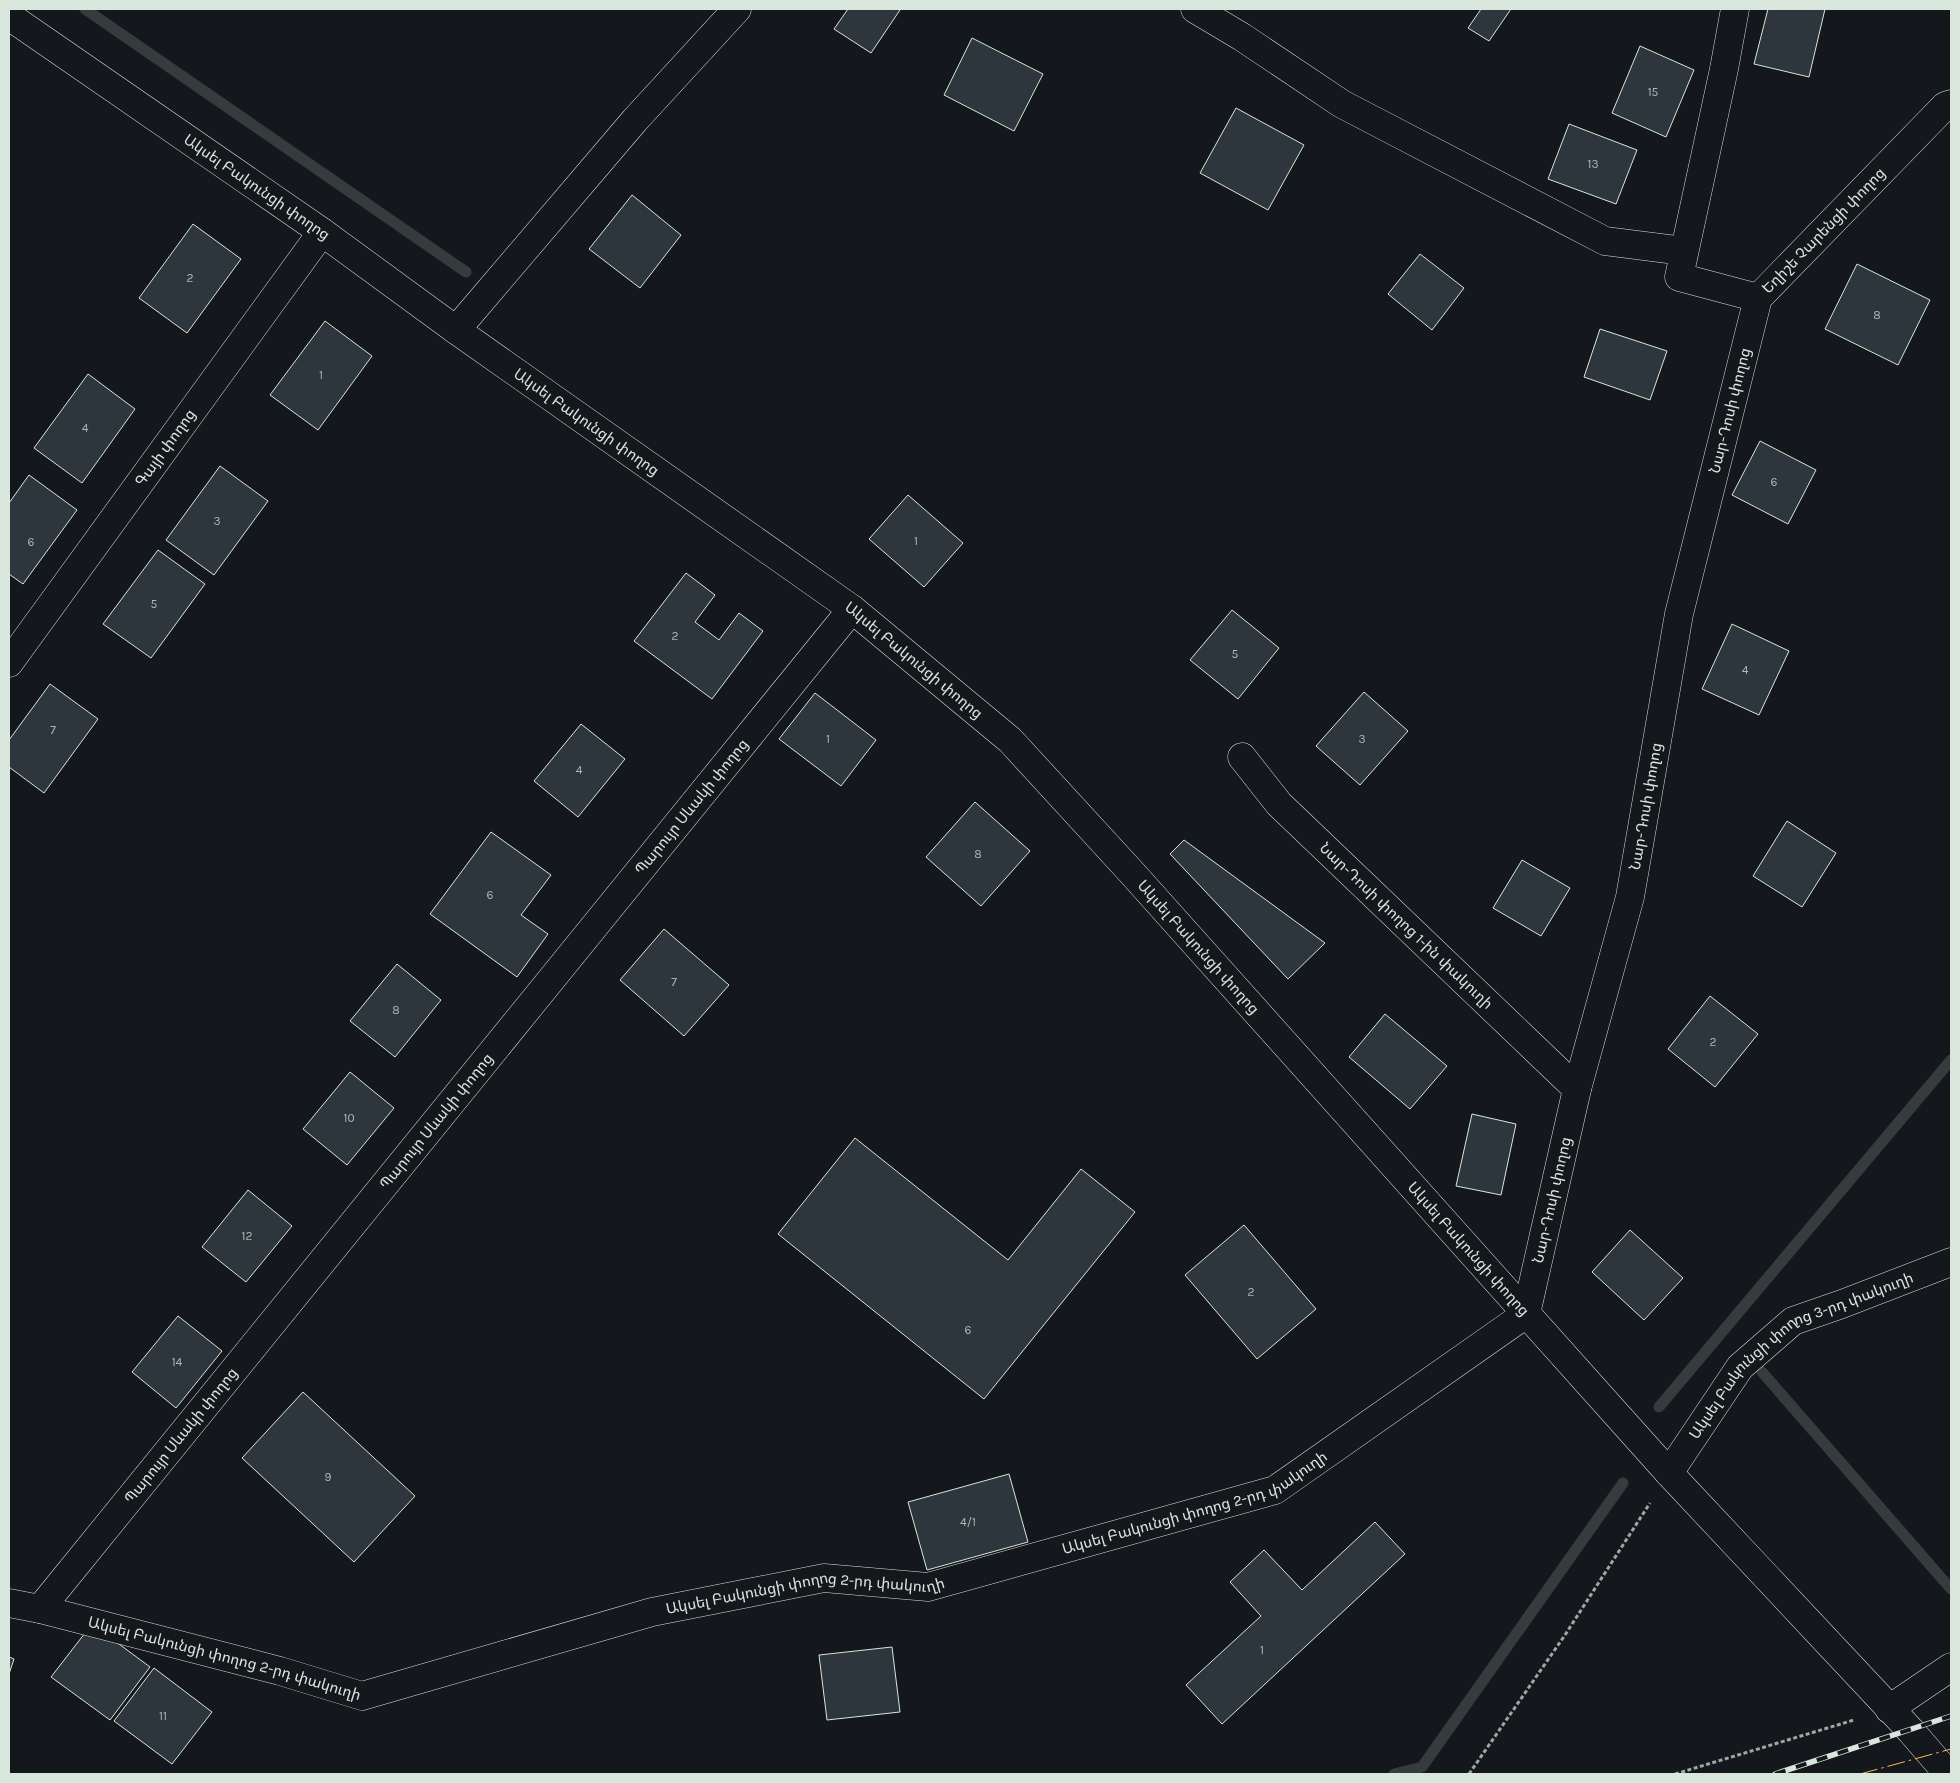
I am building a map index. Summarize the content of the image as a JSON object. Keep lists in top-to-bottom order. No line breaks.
{"streets":{"street":["Ակսել Բակունցի փողոց","Եղիշե Չարենցի փողոց","Նար-Դոսի փողոց","Գայի փողոց","Պարույր Սևակի փողոց","Նար-Դոսի փողոց 1-ին փակուղի","Ակսել Բակունցի փողոց 3-րդ փակուղի","Ակսել Բակունցի փողոց 2-րդ փակուղի"]},"crossings":[["Ակսել Բակունցի փողոց","Նար-Դոսի փողոց"],["Ակսել Բակունցի փողոց","Գայի փողոց"],["Ակսել Բակունցի փողոց","Պարույր Սևակի փողոց"],["Ակսել Բակունցի փողոց","Ակսել Բակունցի փողոց 3-րդ փակուղի"],["Ակսել Բակունցի փողոց","Ակսել Բակունցի փողոց 2-րդ փակուղի"],["Եղիշե Չարենցի փողոց","Նար-Դոսի փողոց"],["Նար-Դոսի փողոց","Նար-Դոսի փողոց 1-ին փակուղի"],["Նար-Դոսի փողոց","Ակսել Բակունցի փողոց 2-րդ փակուղի"],["Պարույր Սևակի փողոց","Ակսել Բակունցի փողոց 2-րդ փակուղի"]],"house_numbers":["15","13","2","8","1","4","6","3","1","6","5","2","5","4","7","1","3","4","8","6","7","8","2","10","12","2","6","14","9","4/1","1","11"]}
